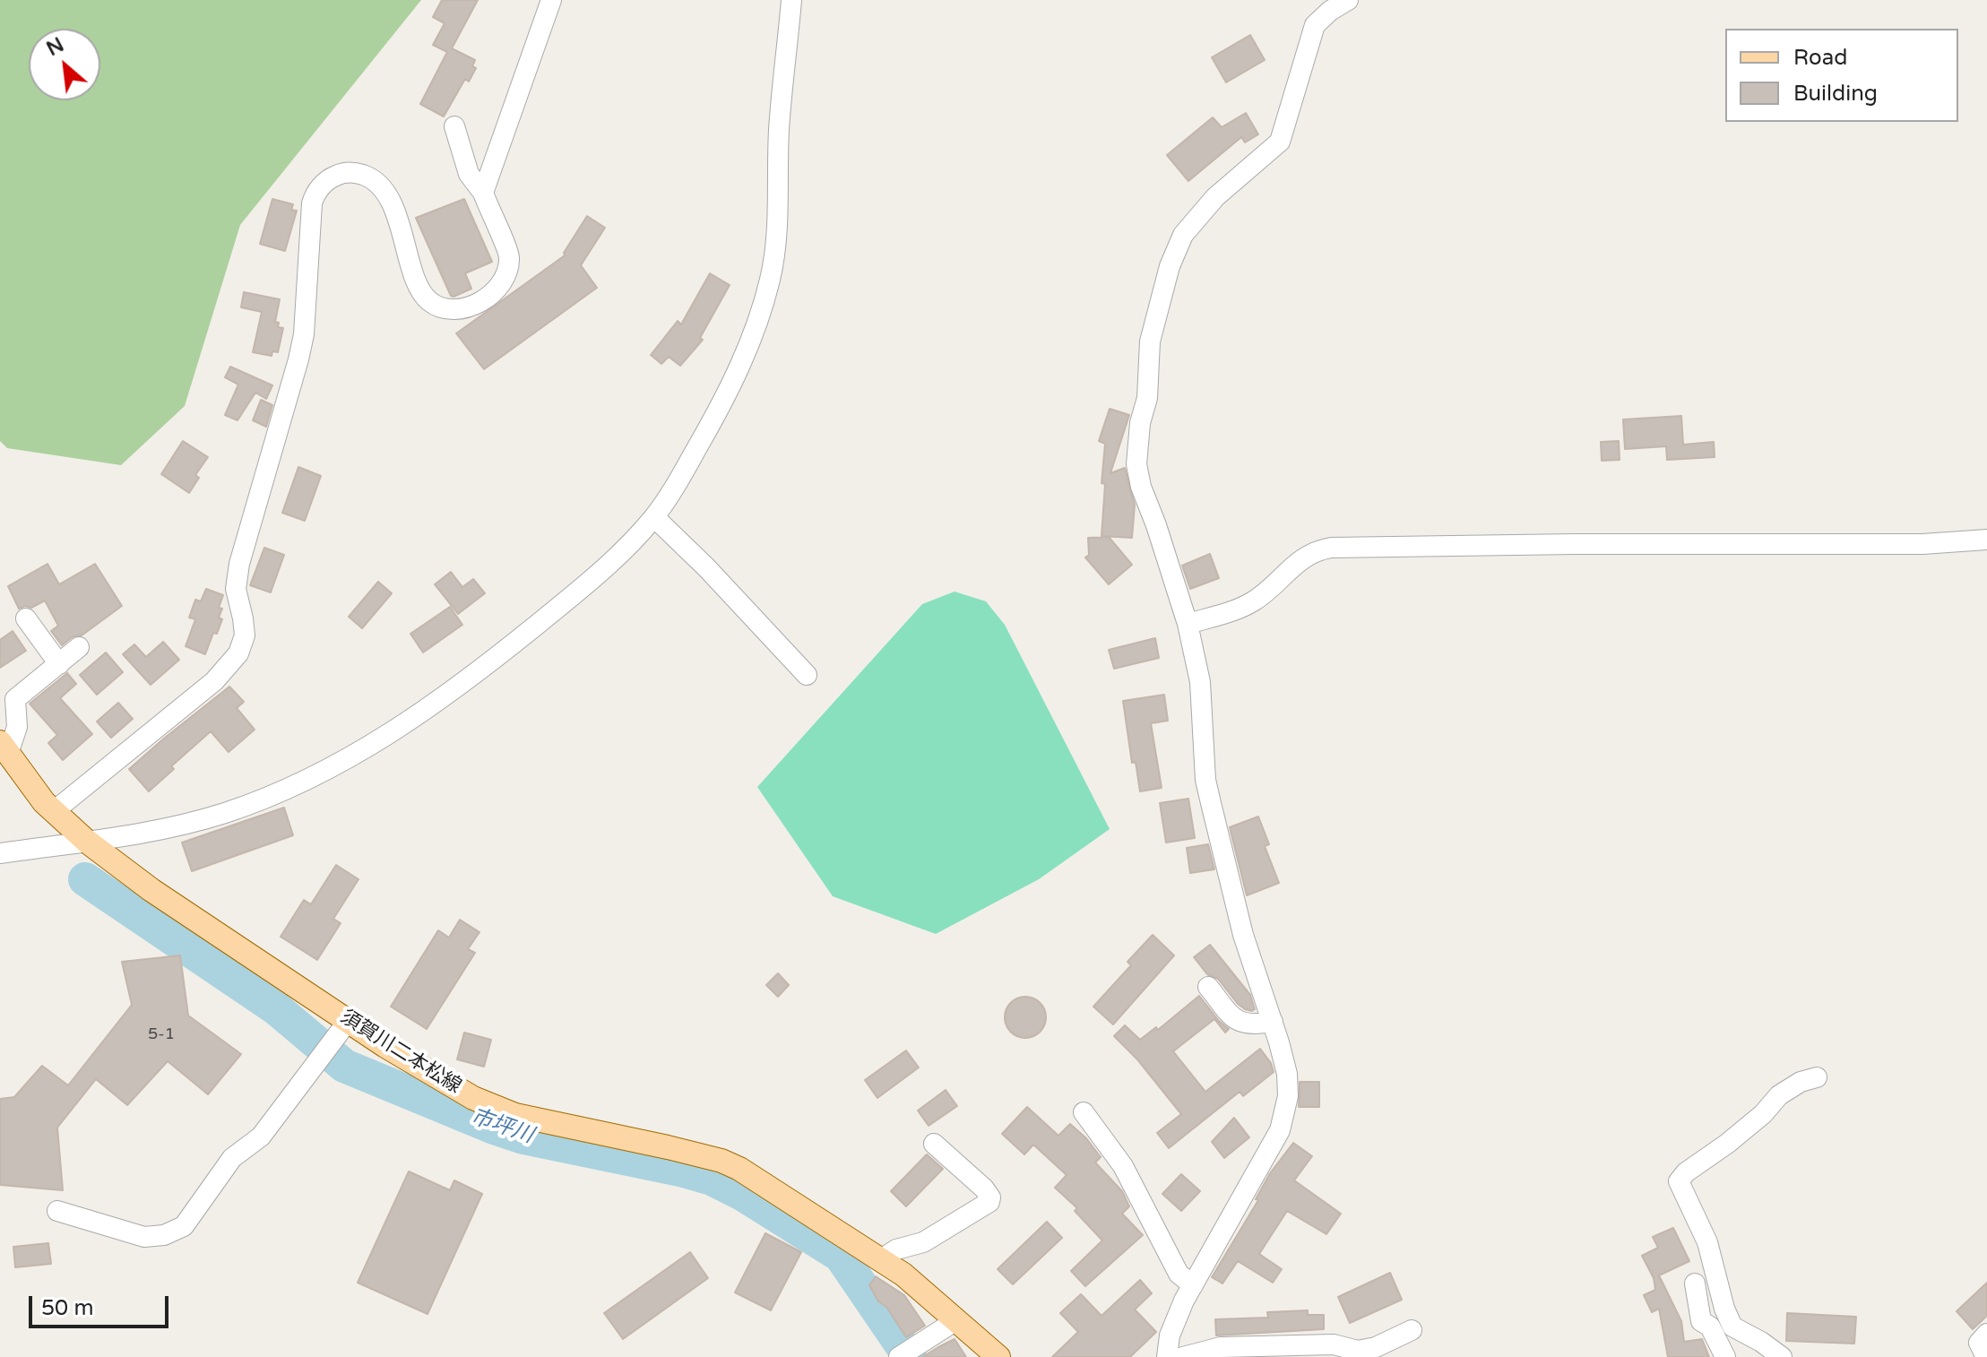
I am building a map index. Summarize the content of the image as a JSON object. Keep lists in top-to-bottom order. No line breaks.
{"streets":{"main road":["須賀川二本松線"]},"water":["市坪川"],"house_numbers":["5-1"],"legend":["Road","Building"],"scale_bar":"50 m","north":"top left"}
